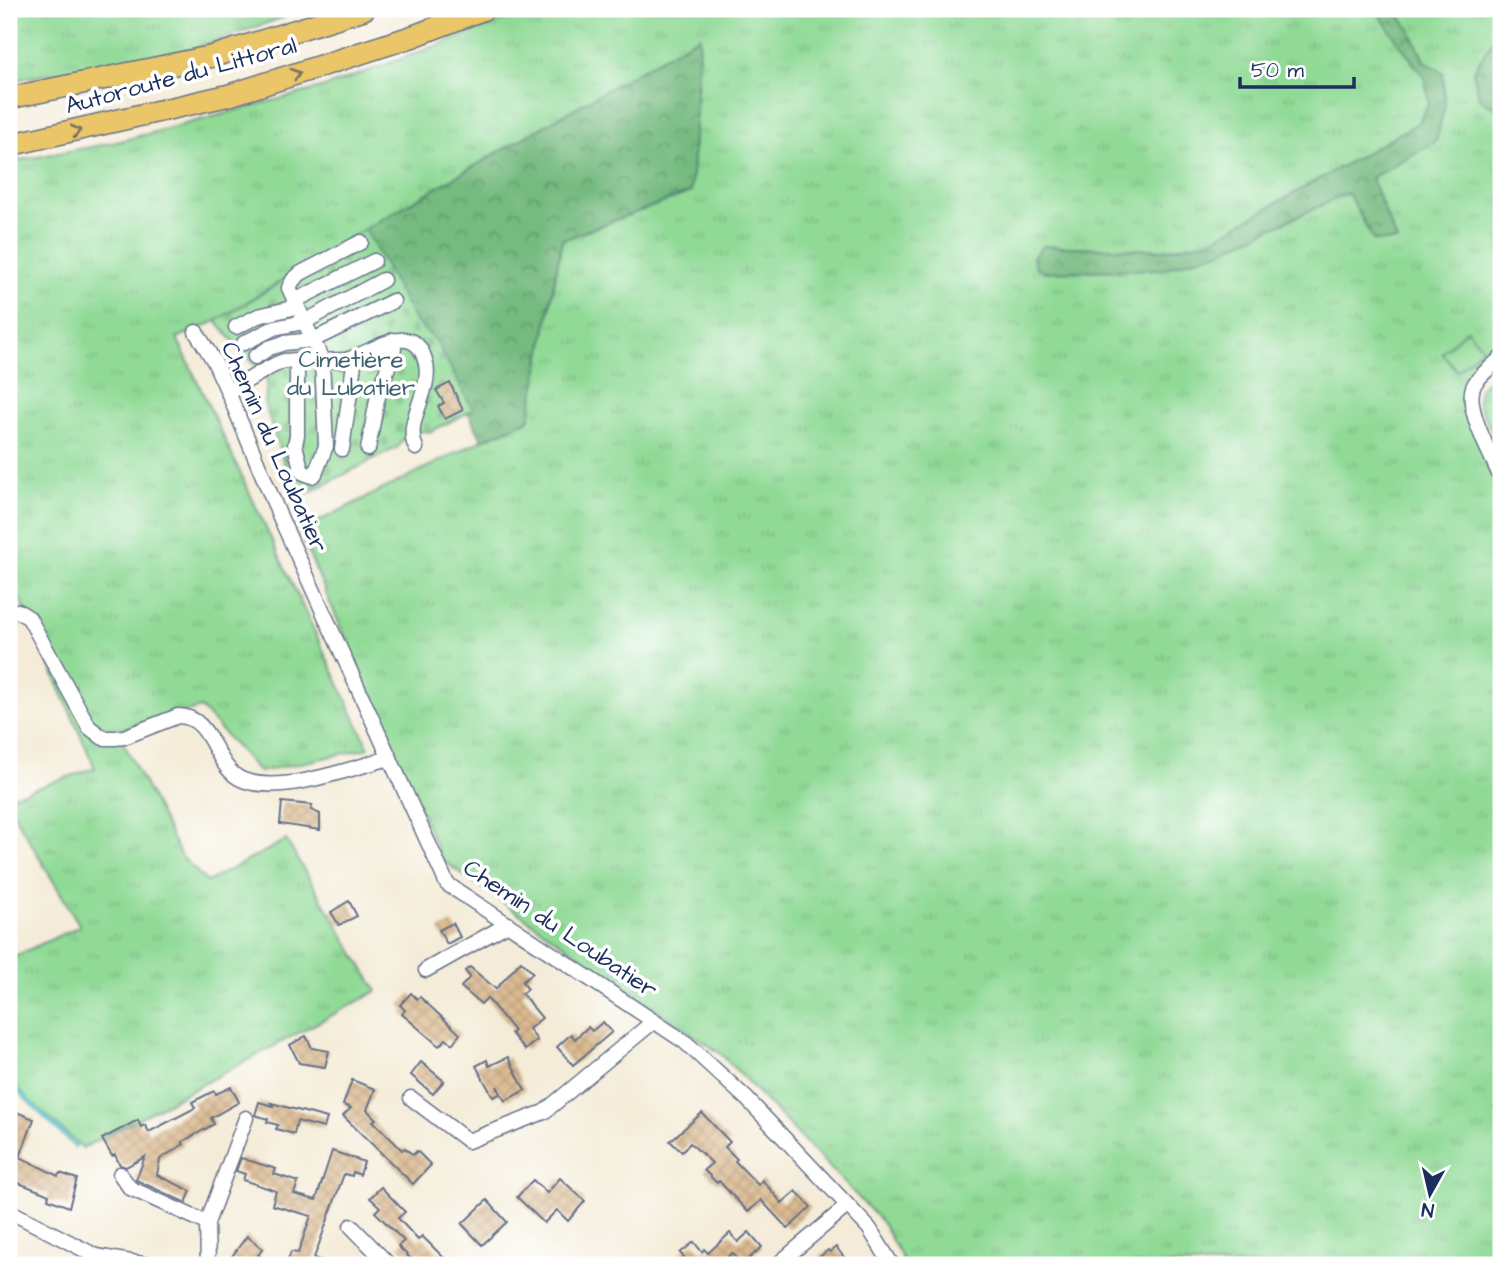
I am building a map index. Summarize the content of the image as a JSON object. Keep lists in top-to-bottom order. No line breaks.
{"streets":{"highway":["Autoroute du Littoral"],"street":["Chemin du Loubatier"]},"parks":["Cimetière du Lubatier"],"scale_bar":"50 m","north":"bottom"}
